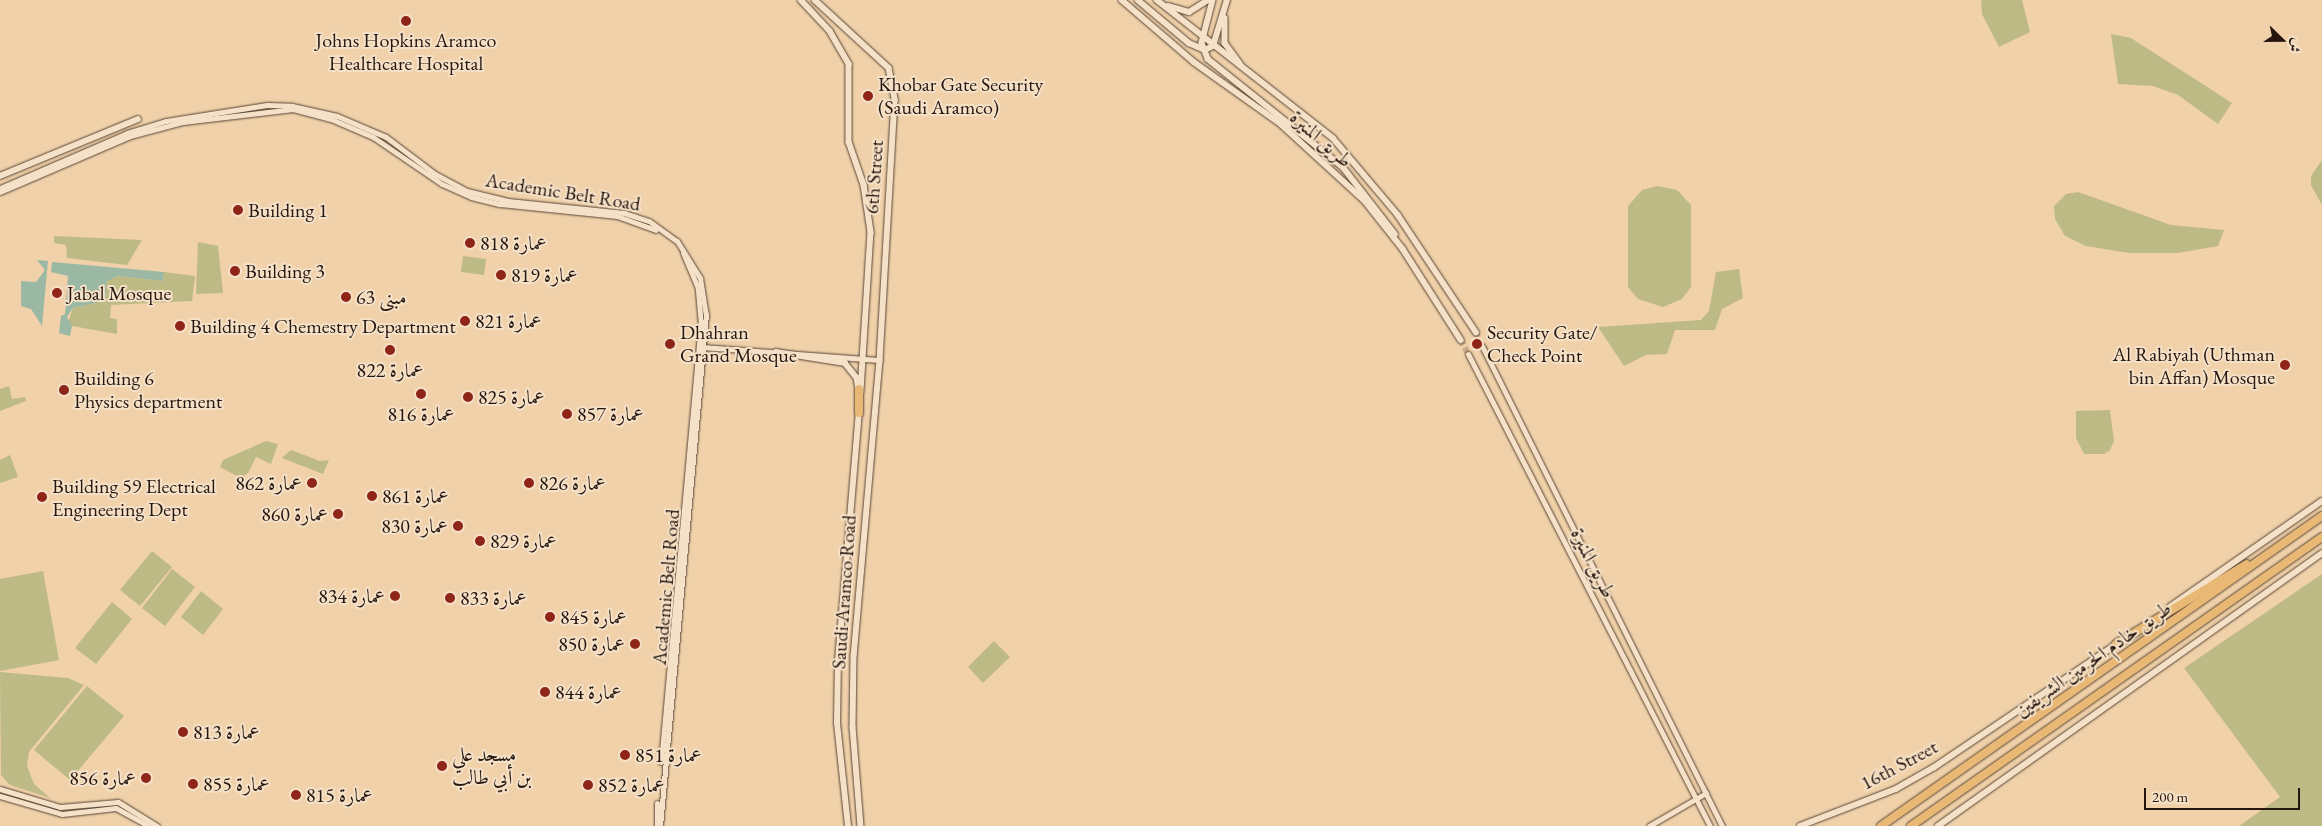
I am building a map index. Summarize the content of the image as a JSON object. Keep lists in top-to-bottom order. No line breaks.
{"streets":{"highway":["طريق خادم الحرمين الشريفين"],"main road":["طريق المنيرة","6th Street","Saudi Aramco Road","16th Street"],"street":["Academic Belt Road"]},"crossings":[["6th Street","Saudi Aramco Road"]],"places":["Johns Hopkins Aramco Healthcare Hospital","Khobar Gate Security (Saudi Aramco)","Building 1","عمارة 818","Building 3","عمارة 819","Jabal Mosque","مبنى 63","عمارة 821","Building 4 Chemestry Department","Dhahran Grand Mosque","Security Gate/ Check Point","عمارة 822","Al Rabiyah (Uthman bin Affan) Mosque","Building 6 Physics department","عمارة 816","عمارة 825","عمارة 857","عمارة 862","عمارة 826","عمارة 861","Building 59 Electrical Engineering Dept","عمارة 860","عمارة 830","عمارة 829","عمارة 834","عمارة 833","عمارة 845","عمارة 850","عمارة 844","عمارة 813","عمارة 851","مسجد علي بن أبي طالب","عمارة 856","عمارة 855","عمارة 852","عمارة 815"],"scale_bar":"200 m","north":"right"}
